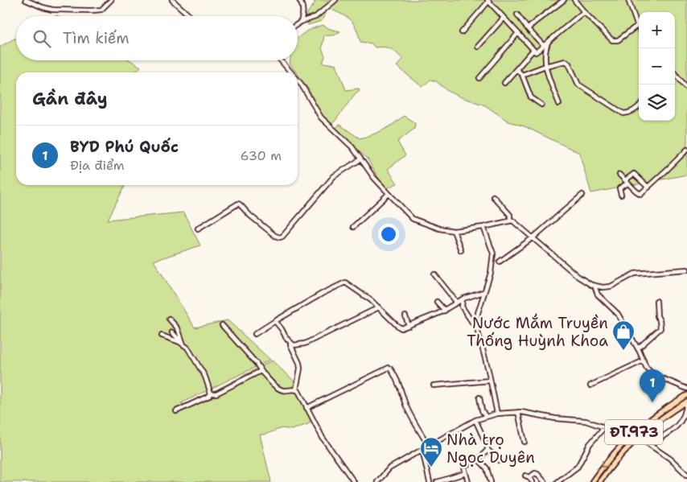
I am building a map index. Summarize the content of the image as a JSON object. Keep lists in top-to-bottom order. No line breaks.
{"streets":{"main road":["ĐT.973"]},"places":{"shop":["Nước Mắm Truyền Thống Huỳnh Khoa"],"hotel":["Nhà trọ Ngọc Duyên"]},"page":{"map_buttons":["+","−"],"search":"Tìm kiếm","heading":"Gần đây","list":[{"mark":"1","name":"BYD Phú Quốc","note":"Địa điểm","value":"630 m"}],"pins":"1"}}
